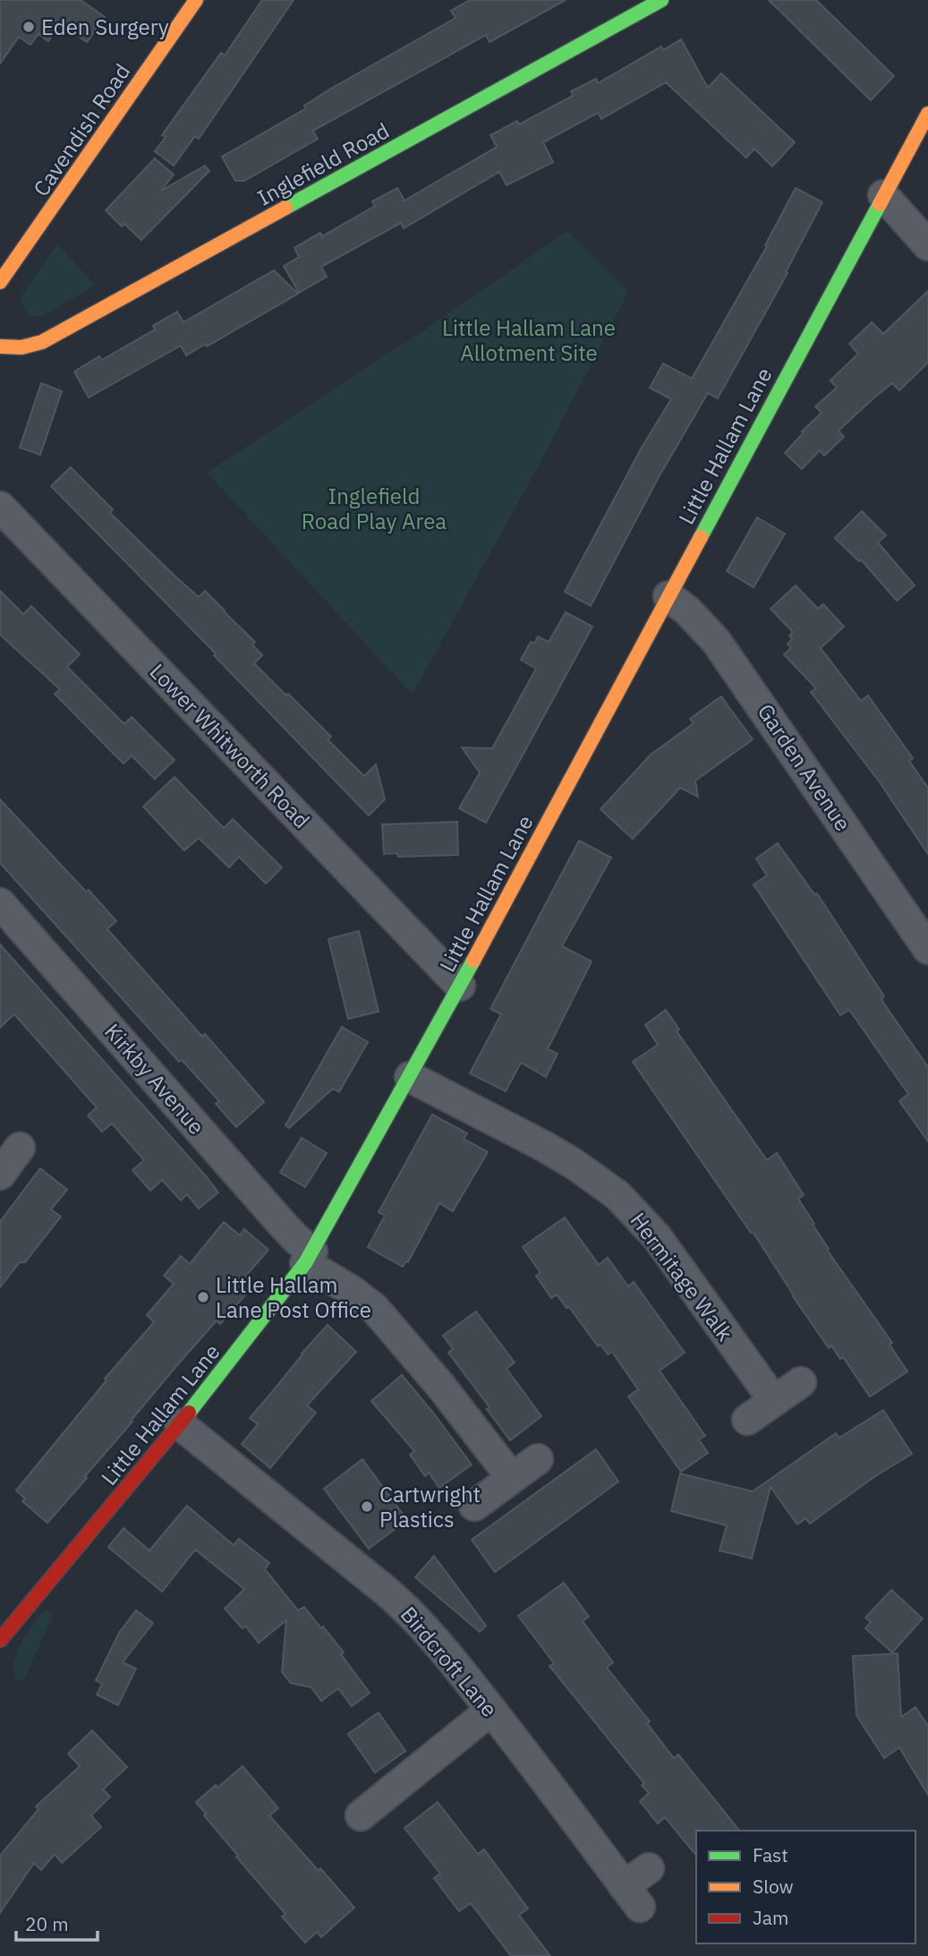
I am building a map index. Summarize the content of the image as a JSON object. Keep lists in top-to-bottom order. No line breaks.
{"streets":{"street":["Cavendish Road","Inglefield Road","Little Hallam Lane","Lower Whitworth Road","Garden Avenue","Kirkby Avenue","Hermitage Walk","Birdcroft Lane"]},"crossings":[["Little Hallam Lane","Lower Whitworth Road"],["Little Hallam Lane","Garden Avenue"],["Little Hallam Lane","Kirkby Avenue"],["Little Hallam Lane","Hermitage Walk"],["Little Hallam Lane","Birdcroft Lane"]],"parks":["Little Hallam Lane Allotment Site","Inglefield Road Play Area"],"places":["Eden Surgery","Little Hallam Lane Post Office","Cartwright Plastics"],"legend":["Fast","Slow","Jam"],"scale_bar":"20 m"}
